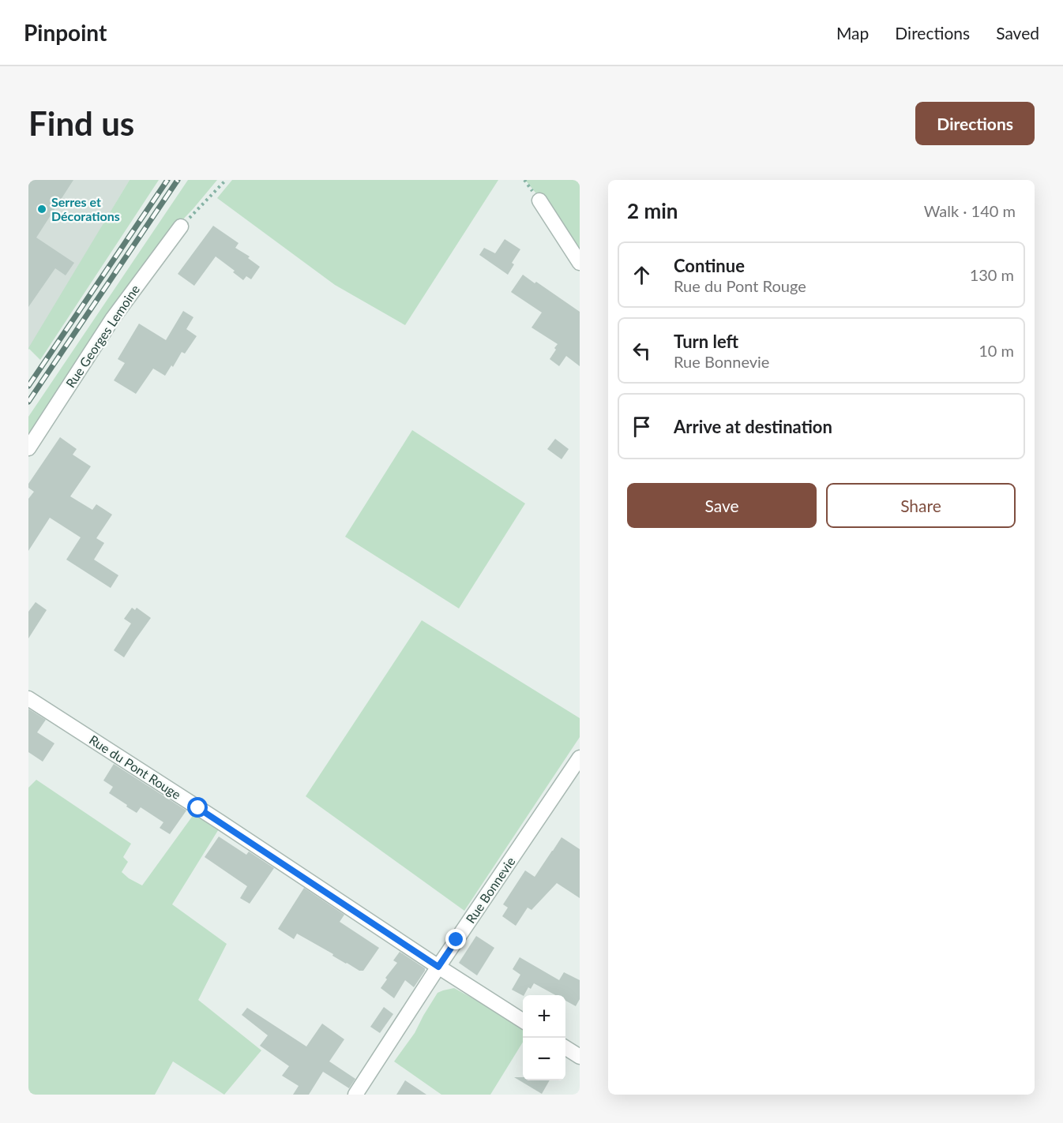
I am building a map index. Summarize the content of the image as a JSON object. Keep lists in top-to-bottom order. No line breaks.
{"streets":{"street":["Rue Georges Lemoine","Rue du Pont Rouge","Rue Bonnevie"]},"crossings":[["Rue du Pont Rouge","Rue Bonnevie"]],"places":["Serres et Décorations"],"page":{"header":"Pinpoint","nav":["Map","Directions","Saved"],"buttons":["Directions",["Save","Share"]],"title":"Find us","heading":["2 min","Walk · 140 m"],"list":[["Continue","Rue du Pont Rouge","130 m"],["Turn left","Rue Bonnevie","10 m"],"Arrive at destination"],"map_buttons":["+","−"]}}
